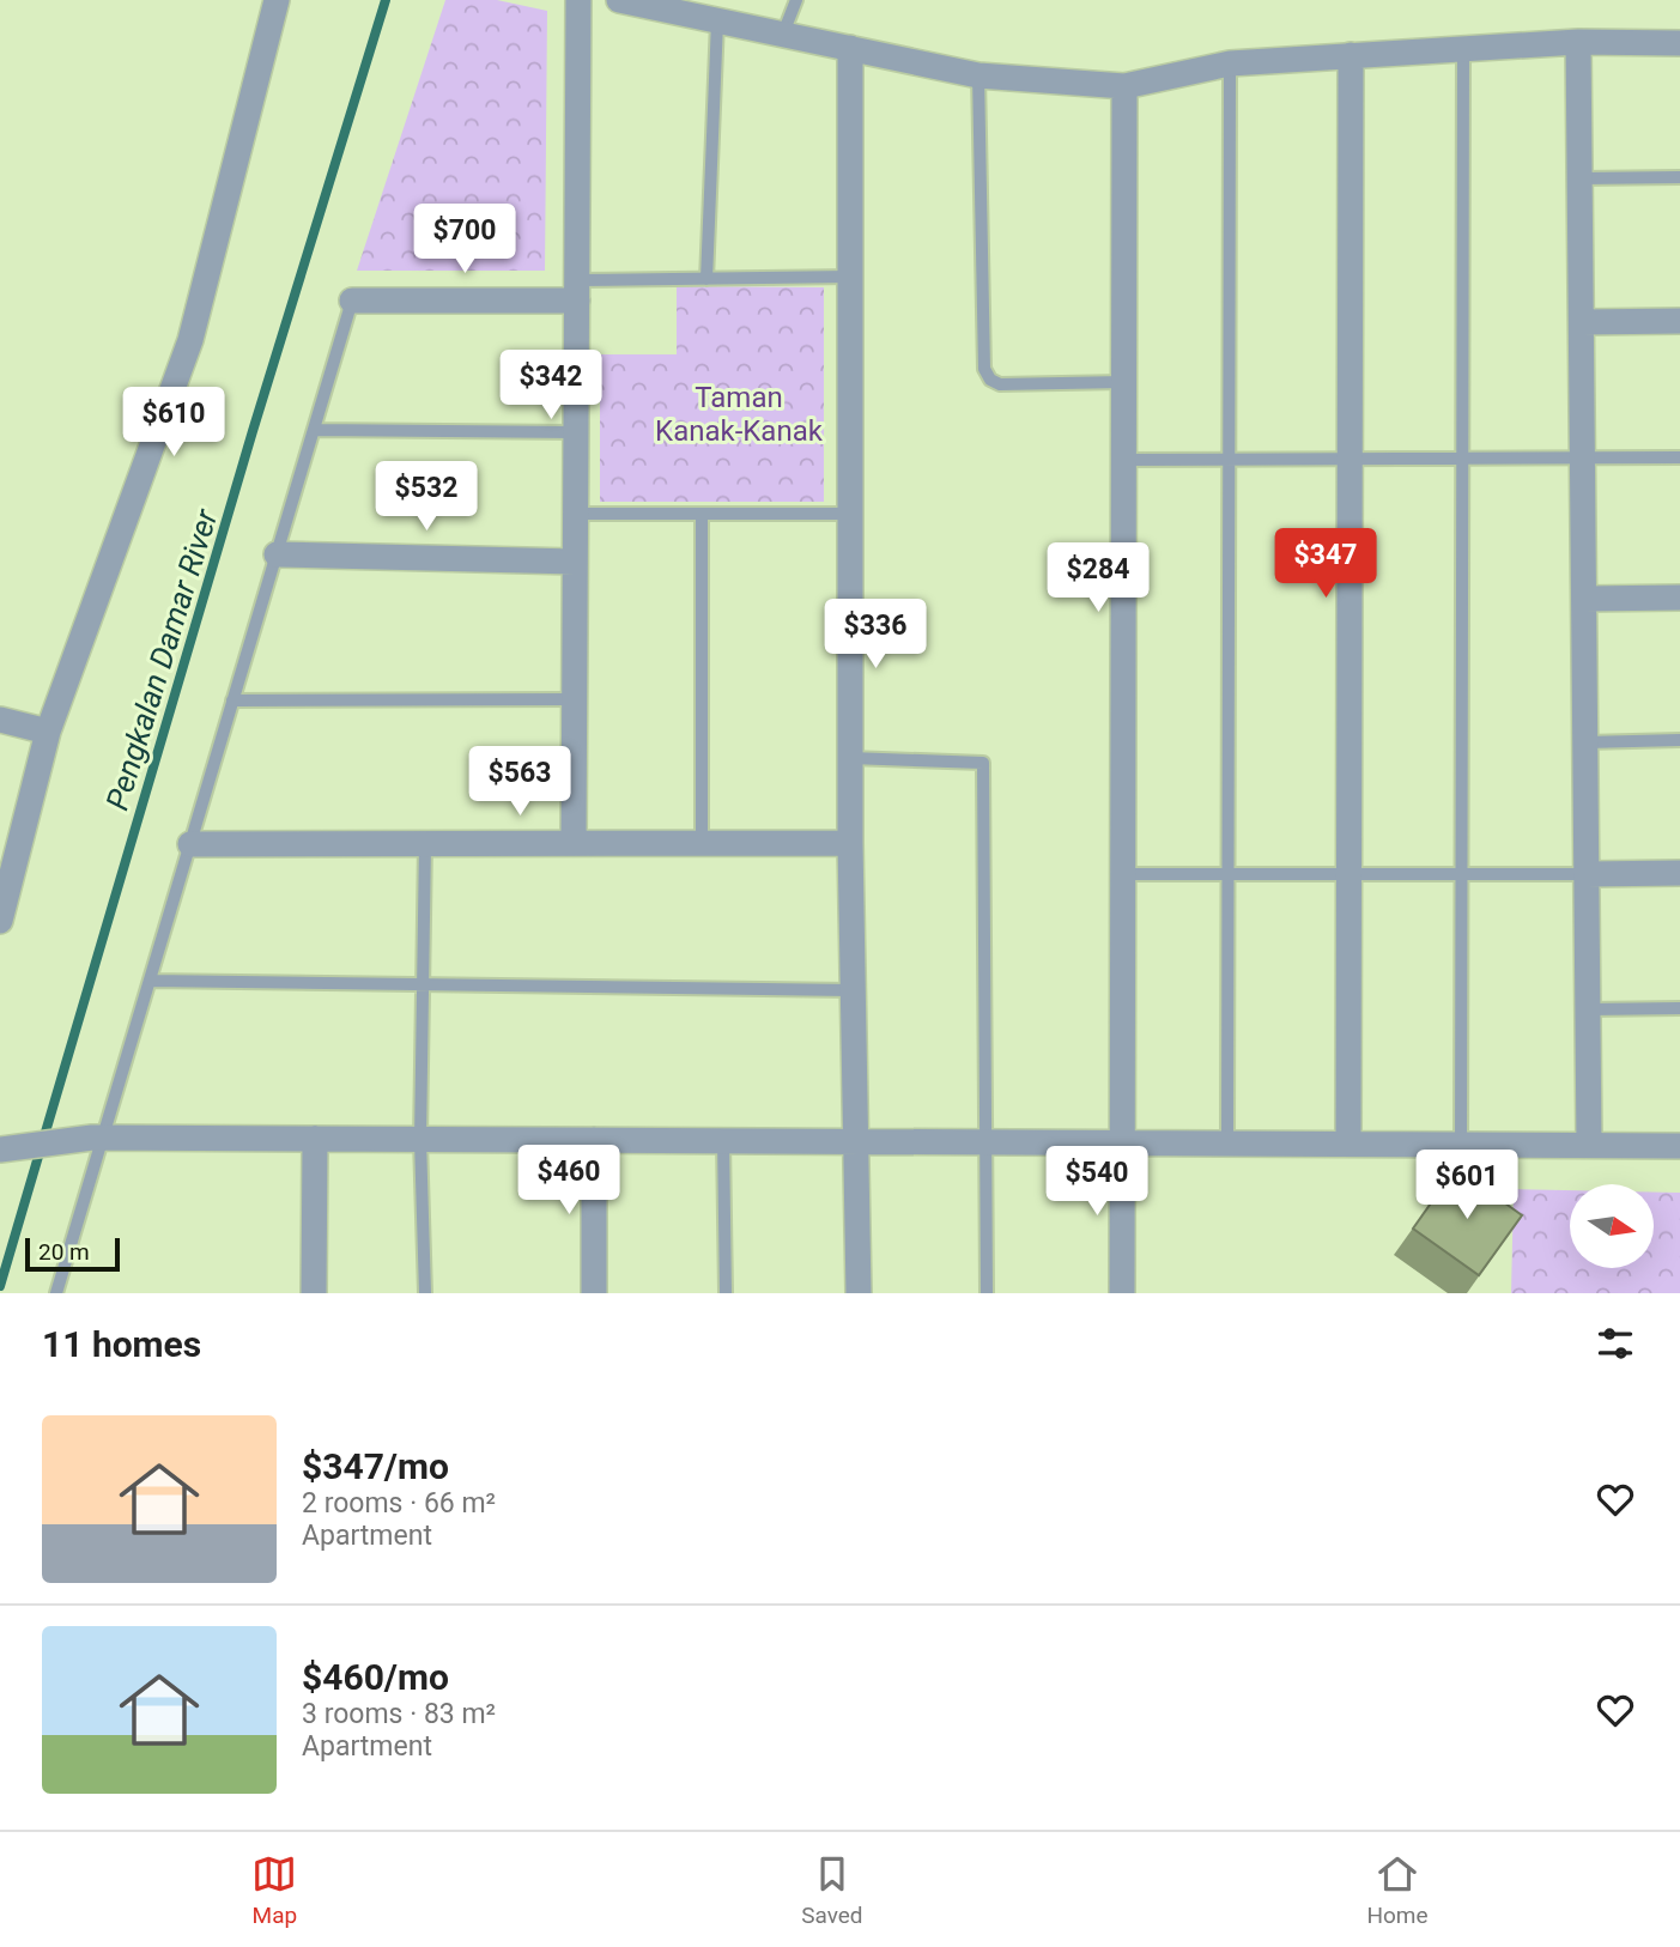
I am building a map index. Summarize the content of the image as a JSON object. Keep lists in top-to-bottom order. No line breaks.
{"water":["Pengkalan Damar River"],"parks":["Taman Kanak-Kanak"],"scale_bar":"20 m","north":"right","page":{"price":["$700","$342","$610","$532","$347","$284","$336","$563","$460","$540","$601"],"scale":"20 m","heading":"11 homes","list":[{"name":"$347/mo","note":"2 rooms · 66 m² · Apartment"},{"name":"$460/mo","note":"3 rooms · 83 m² · Apartment"}],"tabs":["Map","Saved","Home"]}}
